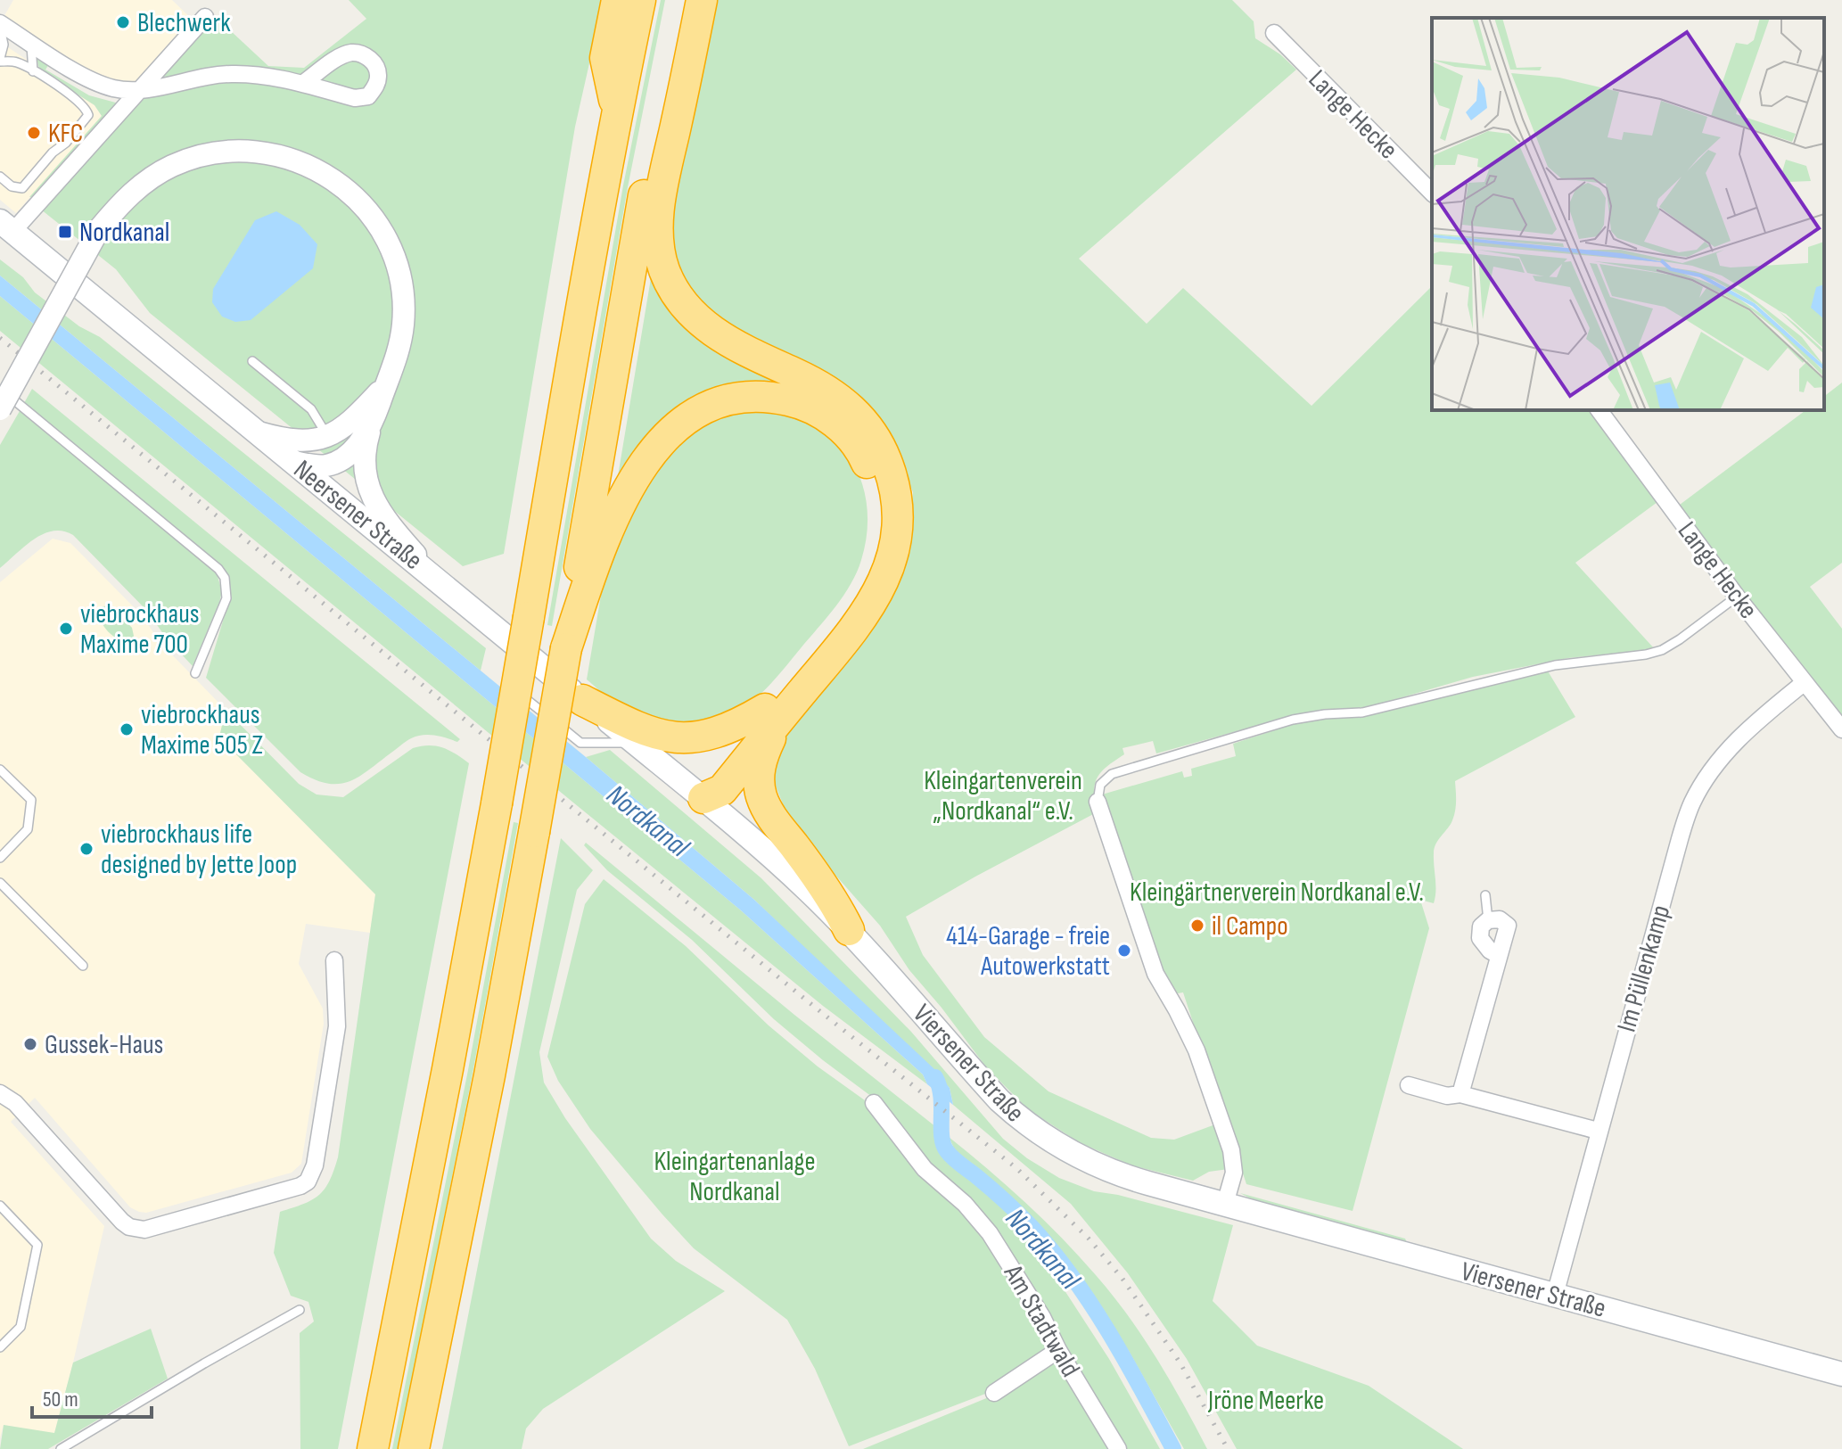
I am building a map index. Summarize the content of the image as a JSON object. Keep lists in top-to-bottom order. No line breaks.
{"streets":{"main road":["Neersener Straße","Viersener Straße"],"street":["Lange Hecke","Im Püllenkamp","Am Stadtwald"]},"crossings":[["Lange Hecke","Im Püllenkamp"],["Neersener Straße","Viersener Straße"],["Im Püllenkamp","Viersener Straße"]],"water":["Nordkanal"],"parks":["Kleingartenverein „Nordkanal“ e.V.","Kleingärtnerverein Nordkanal e.V.","Kleingartenanlage Nordkanal","Jröne Meerke"],"places":{"other":["Blechwerk","KFC","viebrockhaus Maxime 700","viebrockhaus Maxime 505 Z","viebrockhaus life designed by Jette Joop","il Campo","414-Garage - freie Autowerkstatt","Gussek-Haus"],"transit":["Nordkanal"]},"scale_bar":"50 m"}
